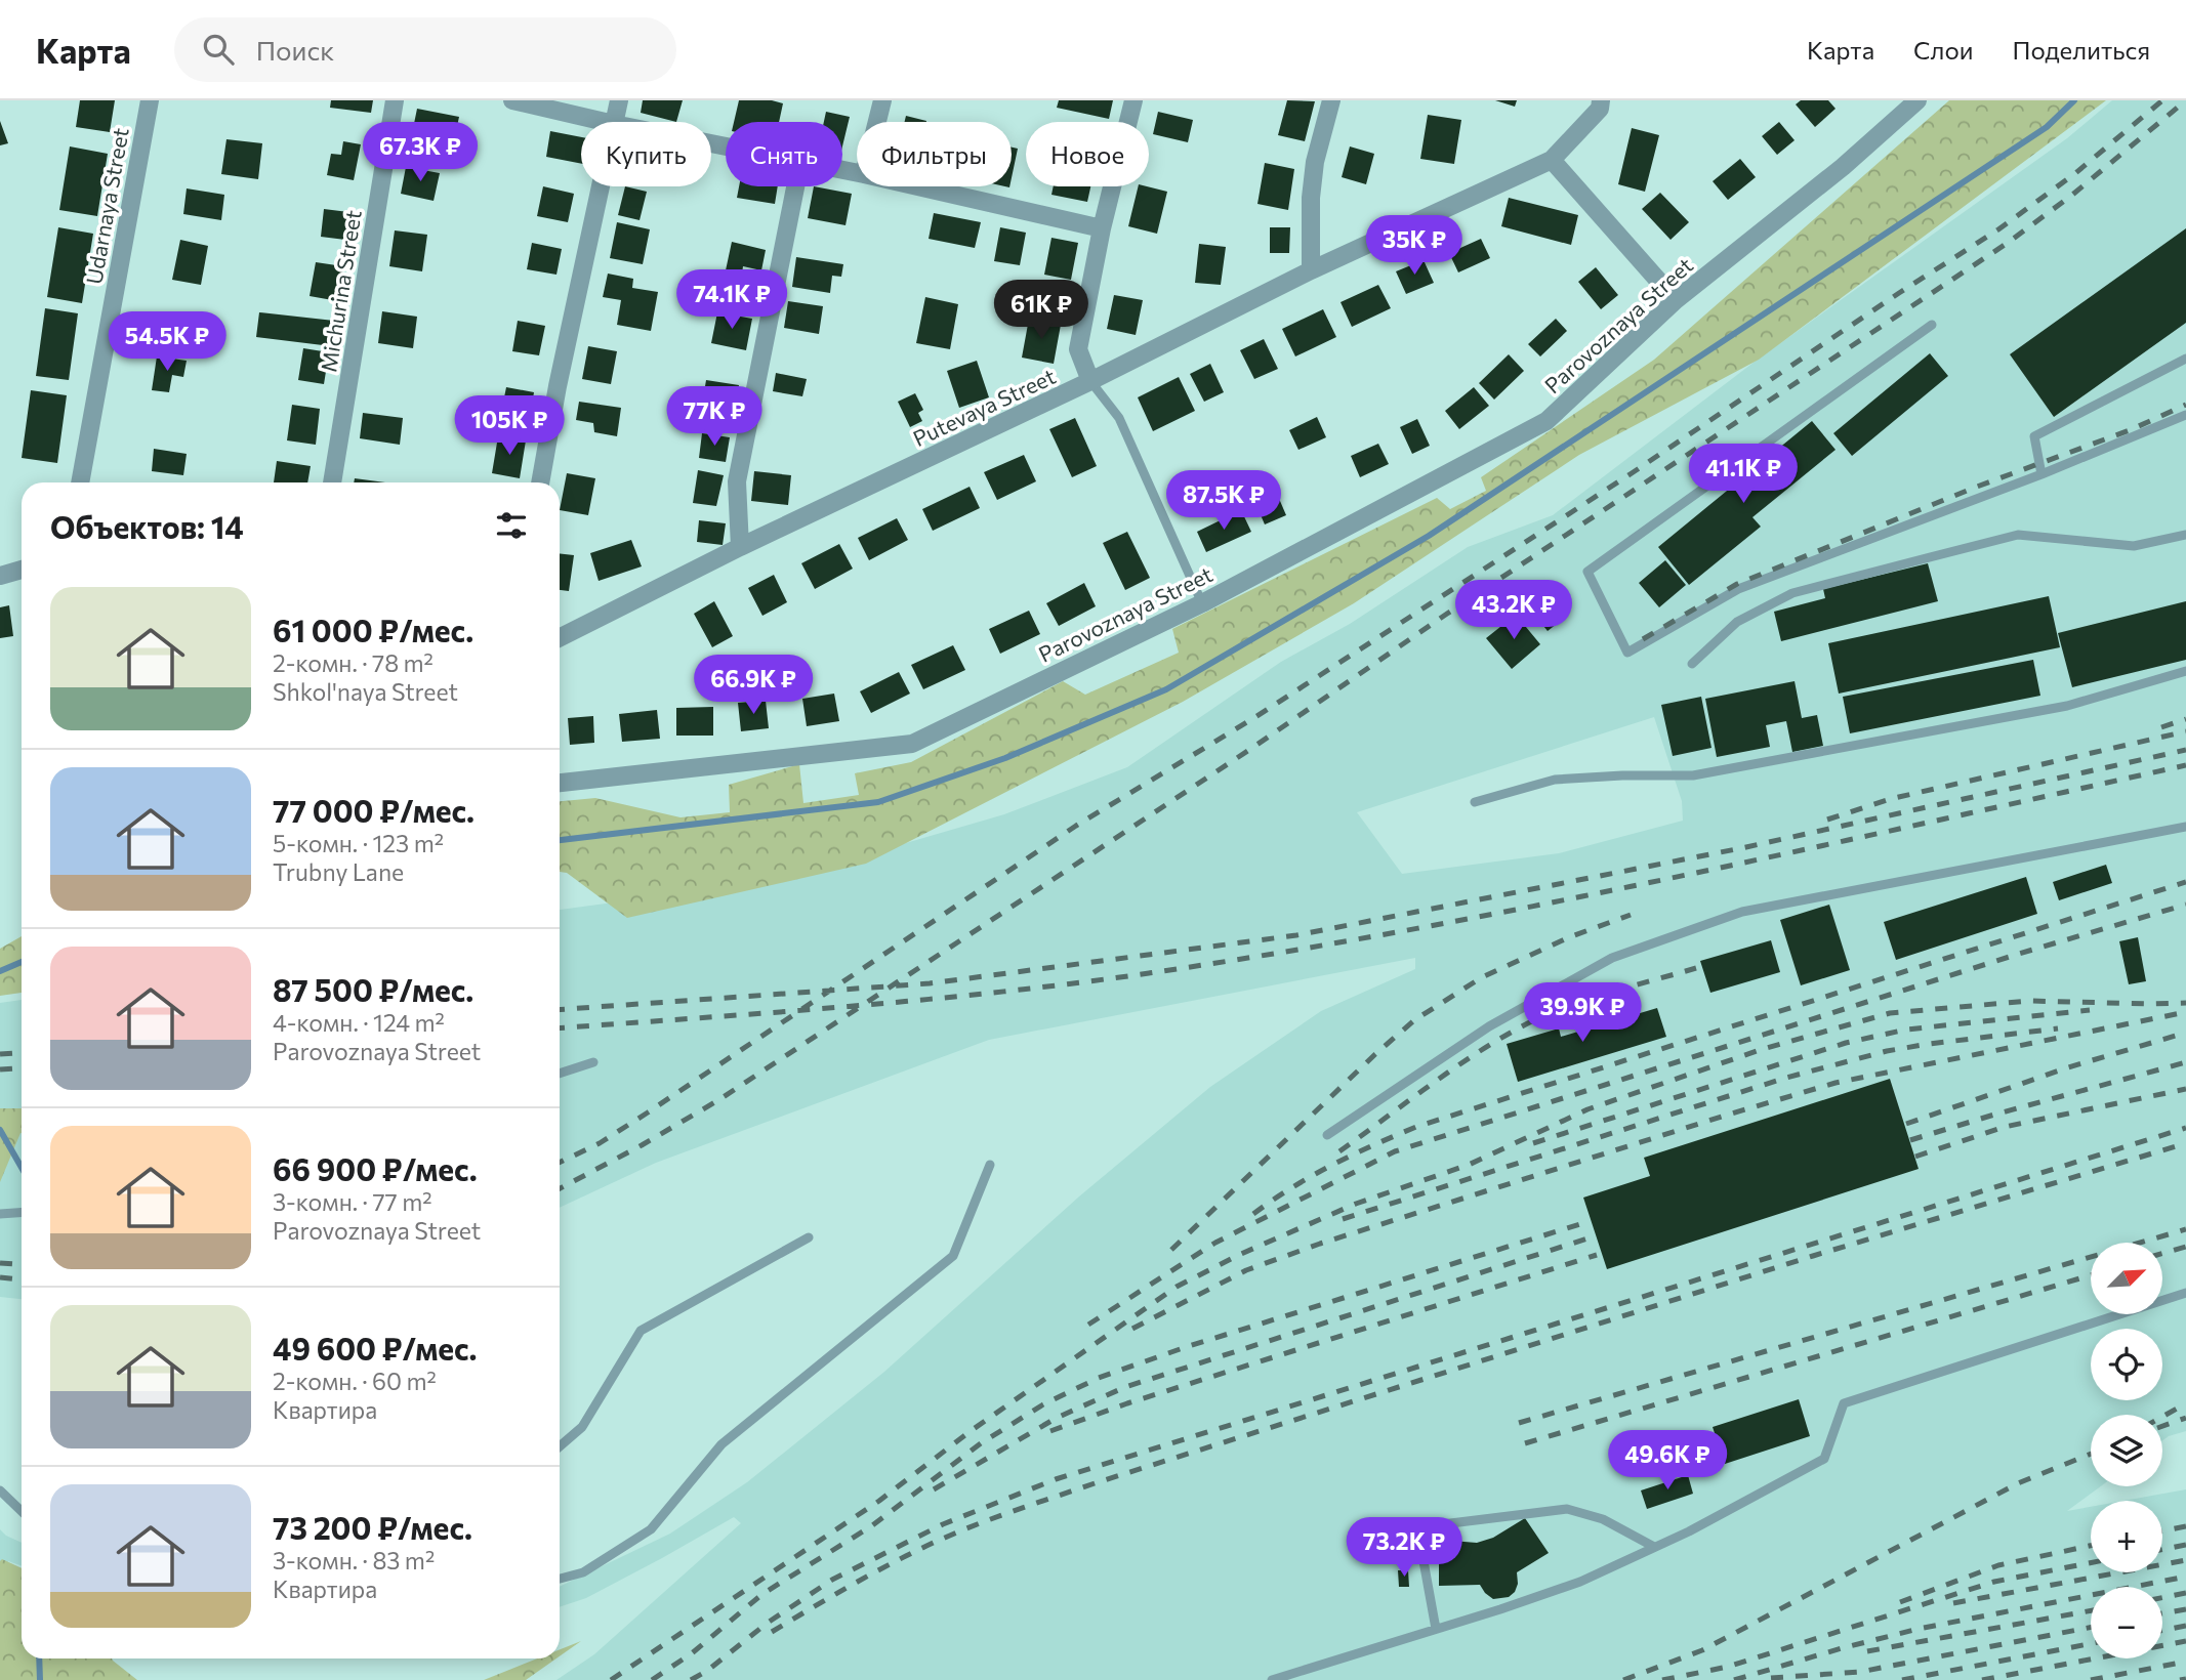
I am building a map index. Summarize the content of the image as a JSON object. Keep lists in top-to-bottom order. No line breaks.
{"streets":{"street":["Udarnaya Street","Michurina Street","Parovoznaya Street","Putevaya Street"]},"north":"top right","page":{"header":"Карта","search":"Поиск","nav":["Карта","Слои","Поделиться"],"price":["67.3K ₽","35K ₽","74.1K ₽","61K ₽","54.5K ₽","77K ₽","105K ₽","41.1K ₽","87.5K ₽","43.2K ₽","66.9K ₽","39.9K ₽","49.6K ₽","73.2K ₽"],"chip":["Купить","Снять","Фильтры","Новое"],"heading":"Объектов: 14","list":[{"name":"61 000 ₽/мес.","note":"2-комн. · 78 m² · Shkol'naya Street"},{"name":"77 000 ₽/мес.","note":"5-комн. · 123 m² · Trubny Lane"},{"name":"87 500 ₽/мес.","note":"4-комн. · 124 m² · Parovoznaya Street"},{"name":"66 900 ₽/мес.","note":"3-комн. · 77 m² · Parovoznaya Street"},{"name":"49 600 ₽/мес.","note":"2-комн. · 60 m² · Квартира"},{"name":"73 200 ₽/мес.","note":"3-комн. · 83 m² · Квартира"}],"map_buttons":["+","−"]}}
